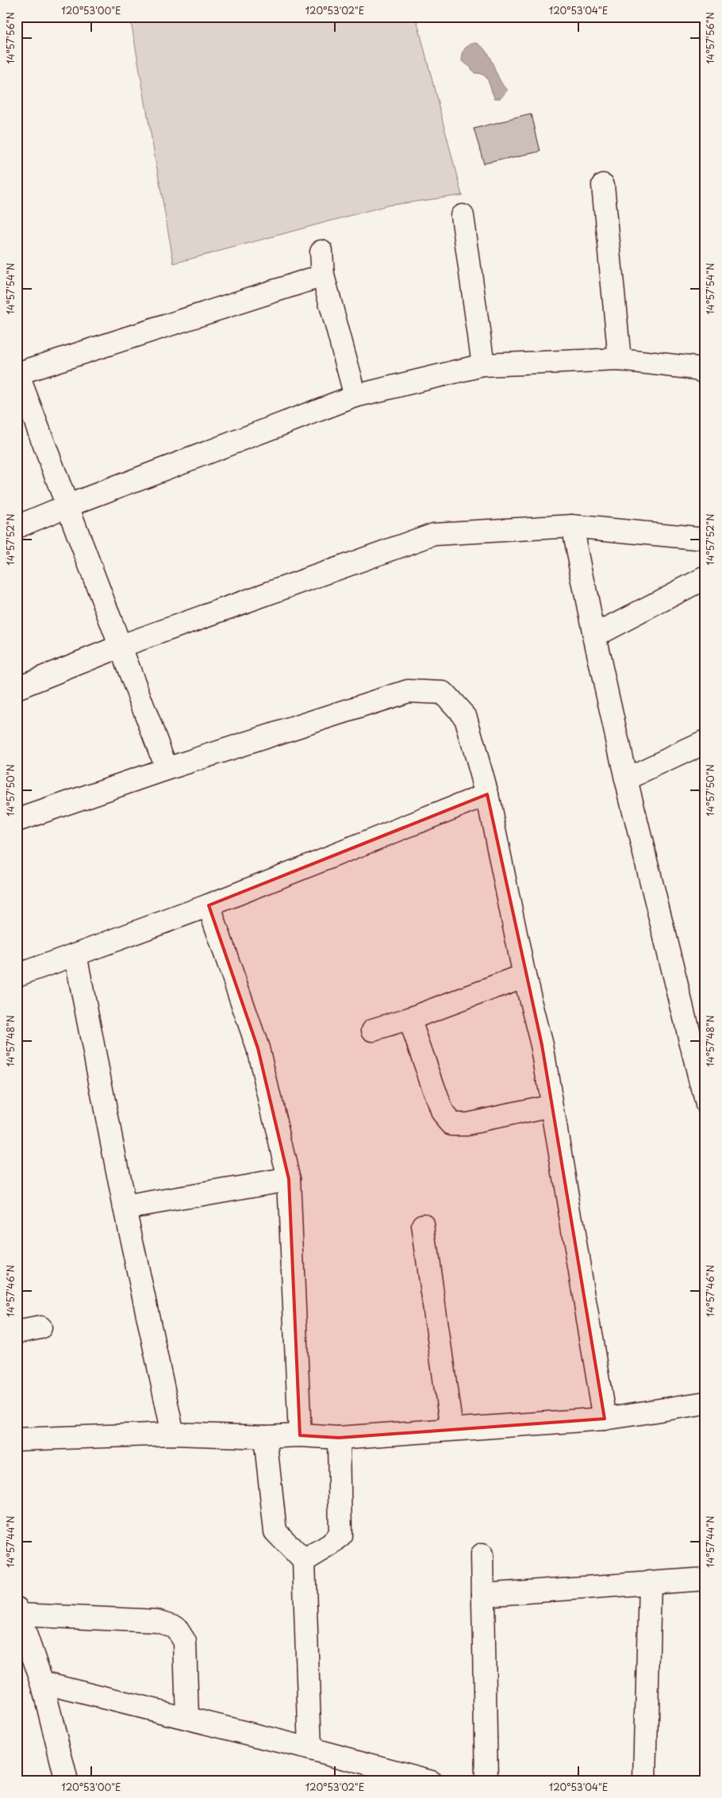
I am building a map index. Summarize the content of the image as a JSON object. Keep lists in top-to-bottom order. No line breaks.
{"coordinates":["120°53'00\"E","120°53'02\"E","120°53'04\"E","14°57'56\"N","14°57'54\"N","14°57'52\"N","14°57'50\"N","14°57'48\"N","14°57'46\"N","14°57'44\"N"]}
